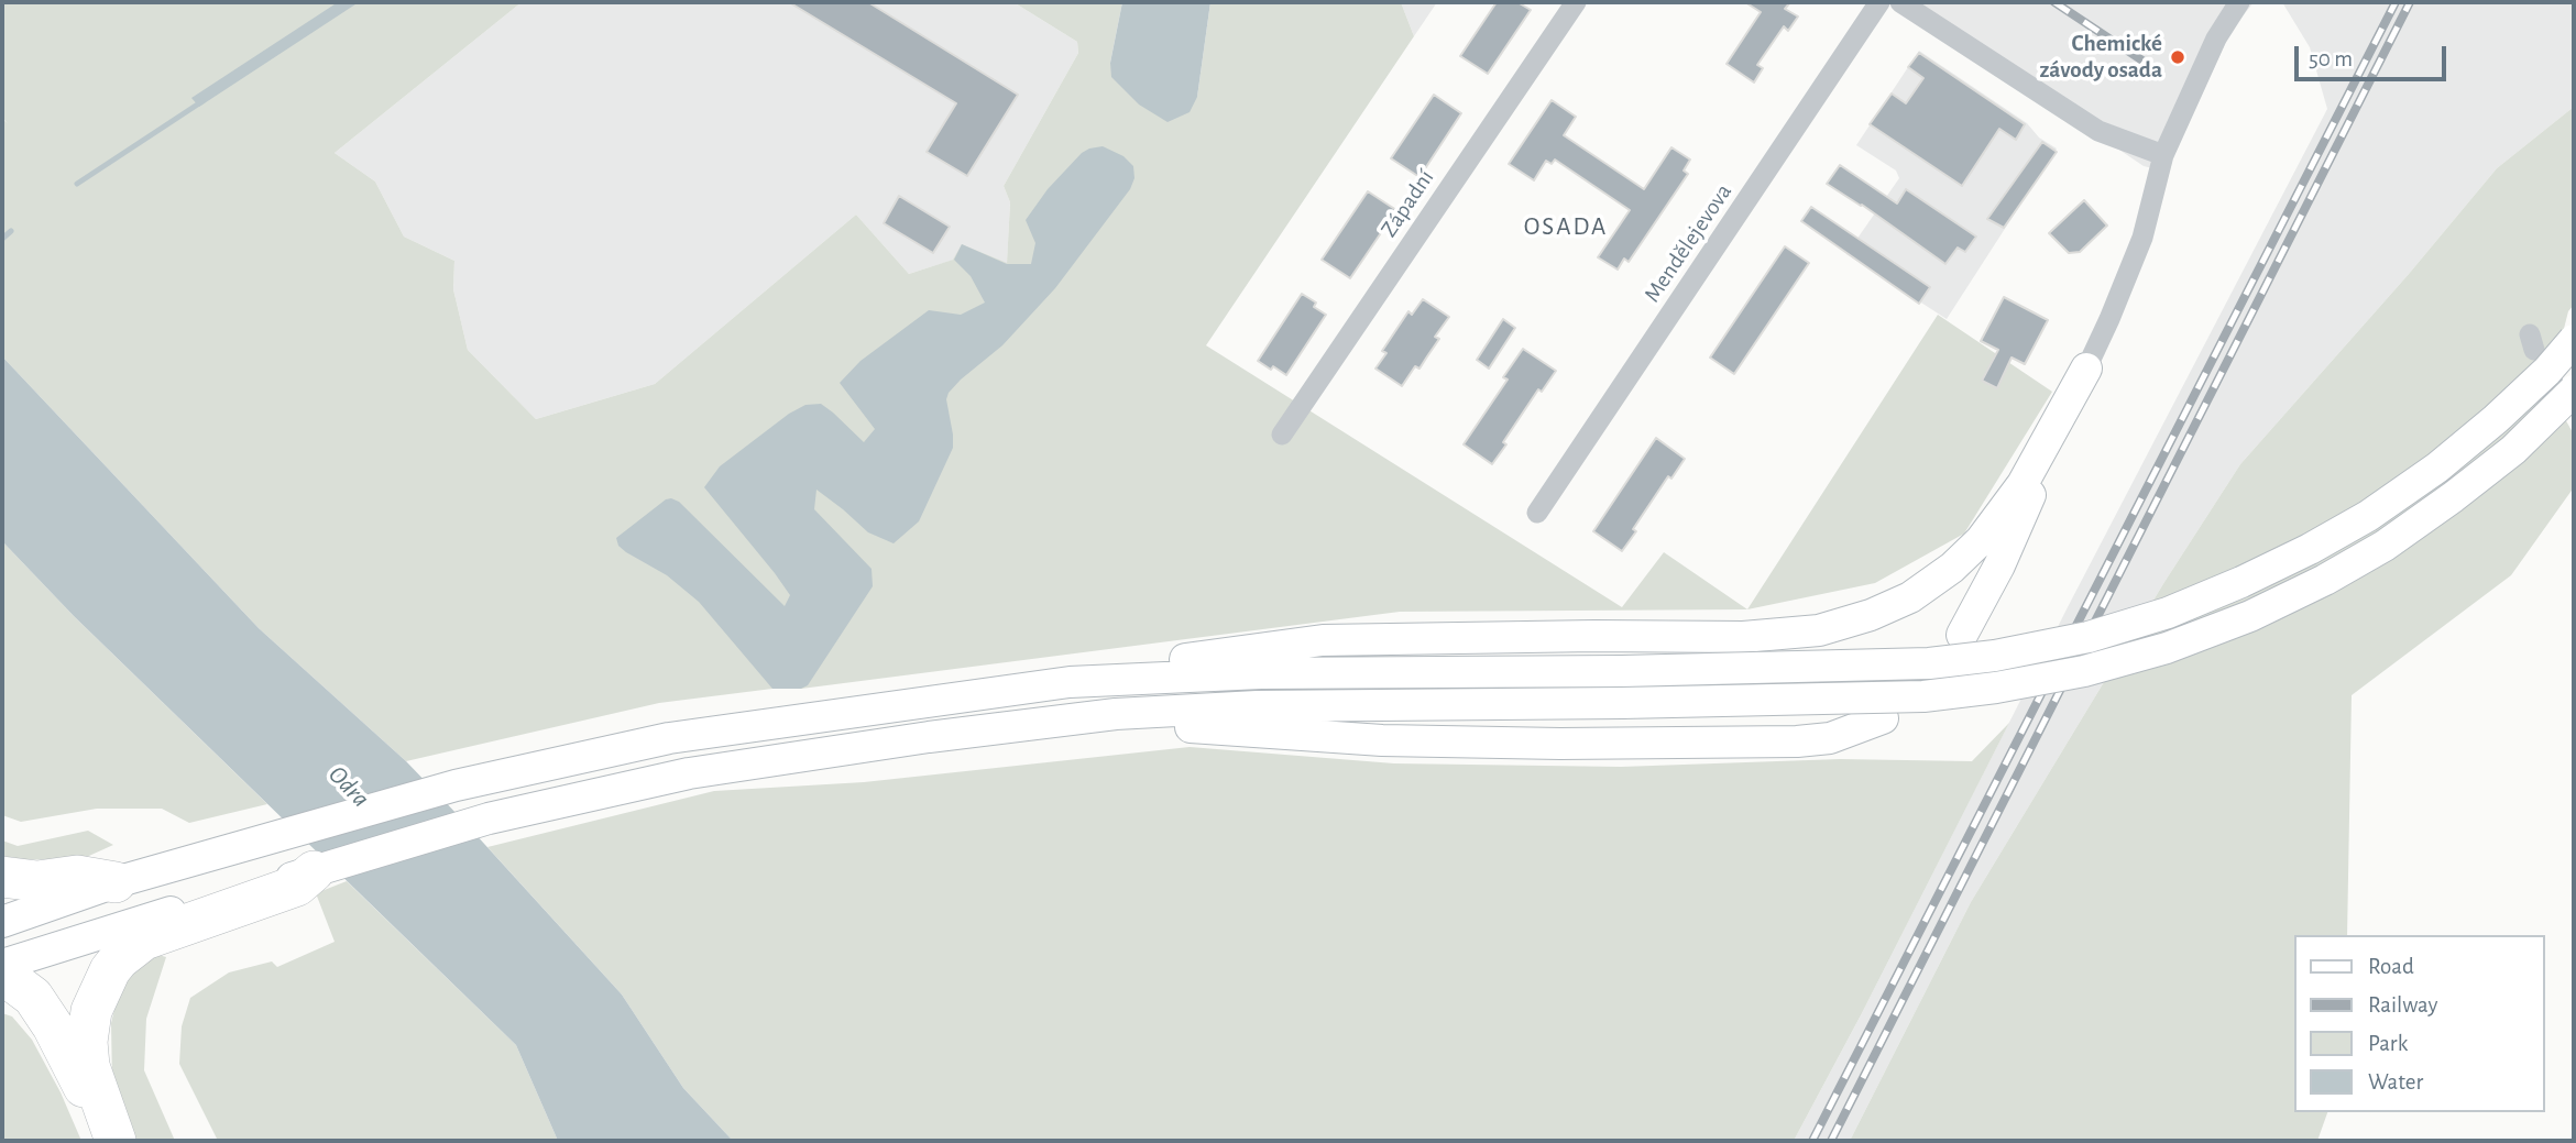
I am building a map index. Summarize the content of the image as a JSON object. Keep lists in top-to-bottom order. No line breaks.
{"streets":{"street":["Západní","Mendělejevova"]},"districts":["OSADA"],"water":["Odra"],"places":["Chemické závody osada"],"legend":["Road","Railway","Park","Water"],"scale_bar":"50 m"}
